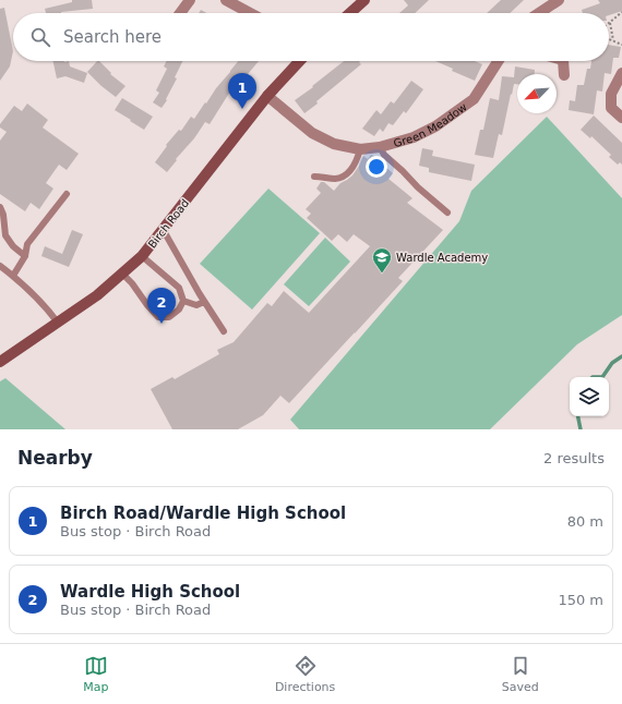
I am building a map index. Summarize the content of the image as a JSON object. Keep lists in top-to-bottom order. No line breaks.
{"streets":{"street":["Green Meadow","Birch Road"]},"crossings":[["Green Meadow","Birch Road"]],"places":{"school or university":["Wardle Academy"]},"north":"bottom left","page":{"search":"Search here","pins":["1","2"],"heading":["Nearby","2 results"],"list":[{"mark":"1","name":"Birch Road/Wardle High School","note":"Bus stop · Birch Road","value":"80 m"},{"mark":"2","name":"Wardle High School","note":"Bus stop · Birch Road","value":"150 m"}],"nav":["Map","Directions","Saved"]}}
